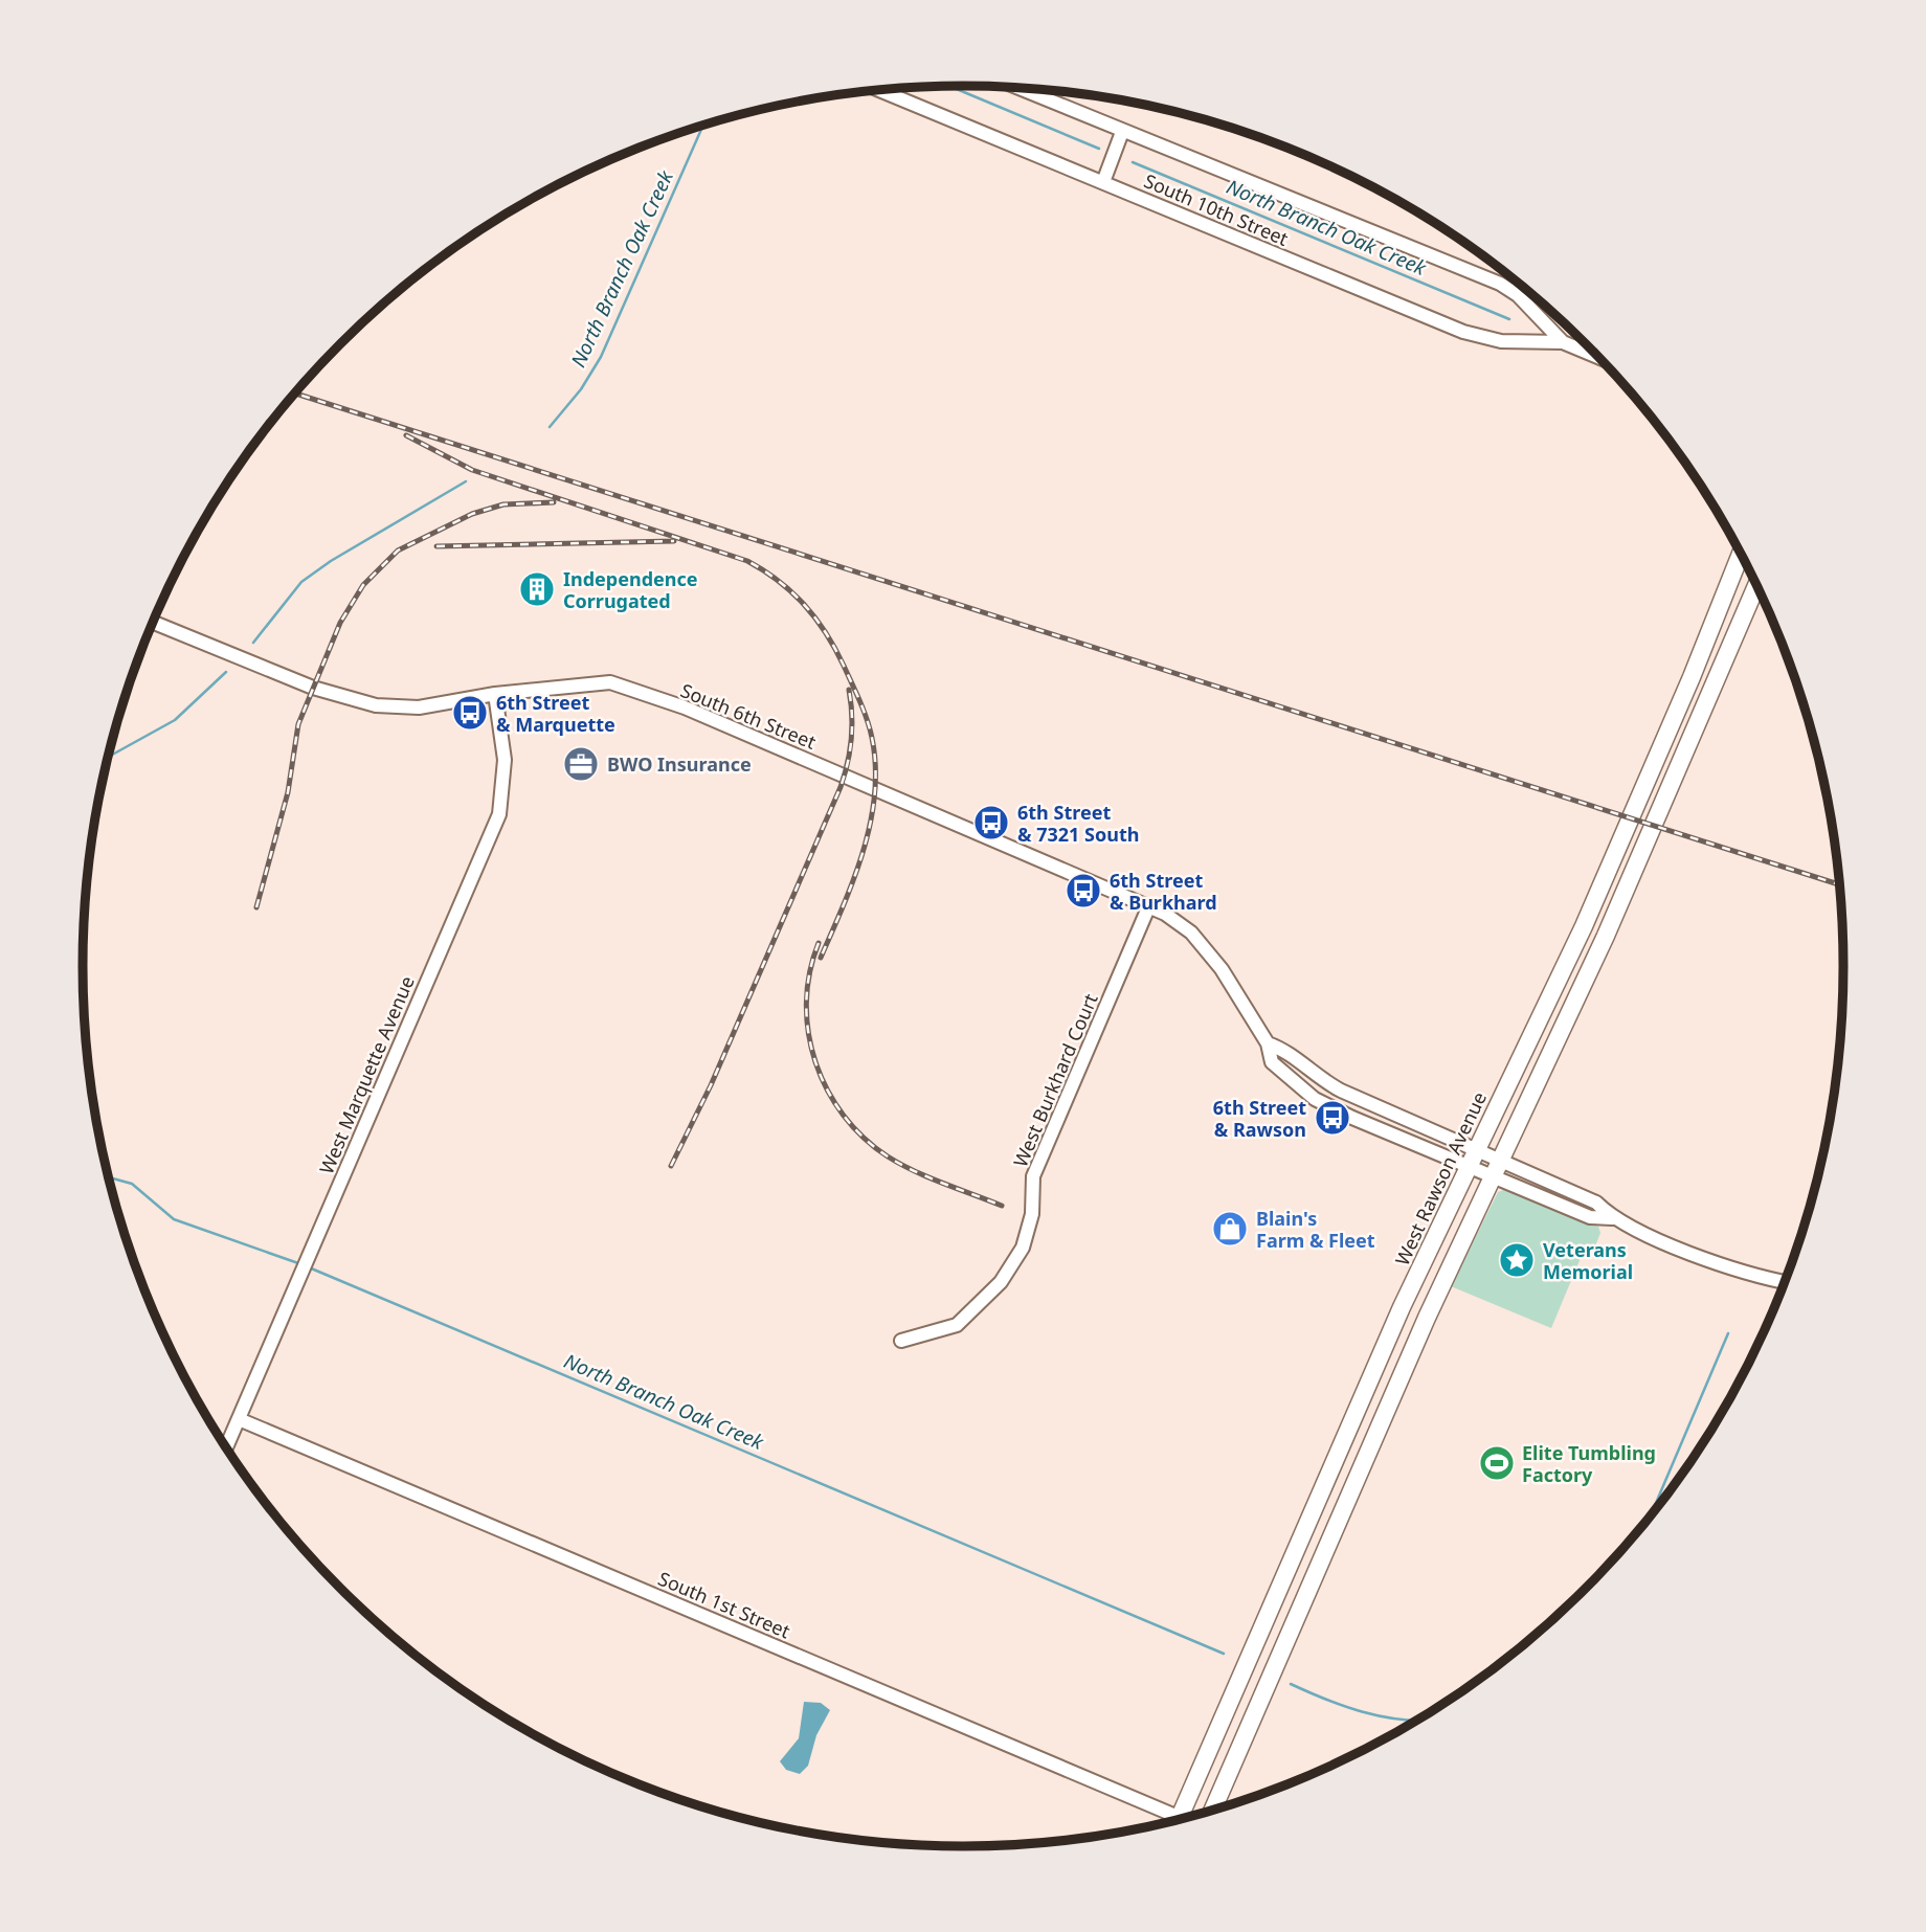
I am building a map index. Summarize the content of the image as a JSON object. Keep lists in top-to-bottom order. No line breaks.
{"streets":{"main road":["West Rawson Avenue"],"street":["South 10th Street","South 6th Street","West Marquette Avenue","West Burkhard Court","South 1st Street"]},"crossings":[["South 6th Street","West Marquette Avenue"],["South 6th Street","West Burkhard Court"],["South 6th Street","West Rawson Avenue"],["West Marquette Avenue","South 1st Street"]],"water":["North Branch Oak Creek"],"places":{"building":["Independence Corrugated"],"bus stop":["6th Street & Marquette","6th Street & 7321 South","6th Street & Burkhard","6th Street & Rawson"],"office":["BWO Insurance"],"shop":["Blain's Farm & Fleet"],"place":["Veterans Memorial"],"sports":["Elite Tumbling Factory"]}}
